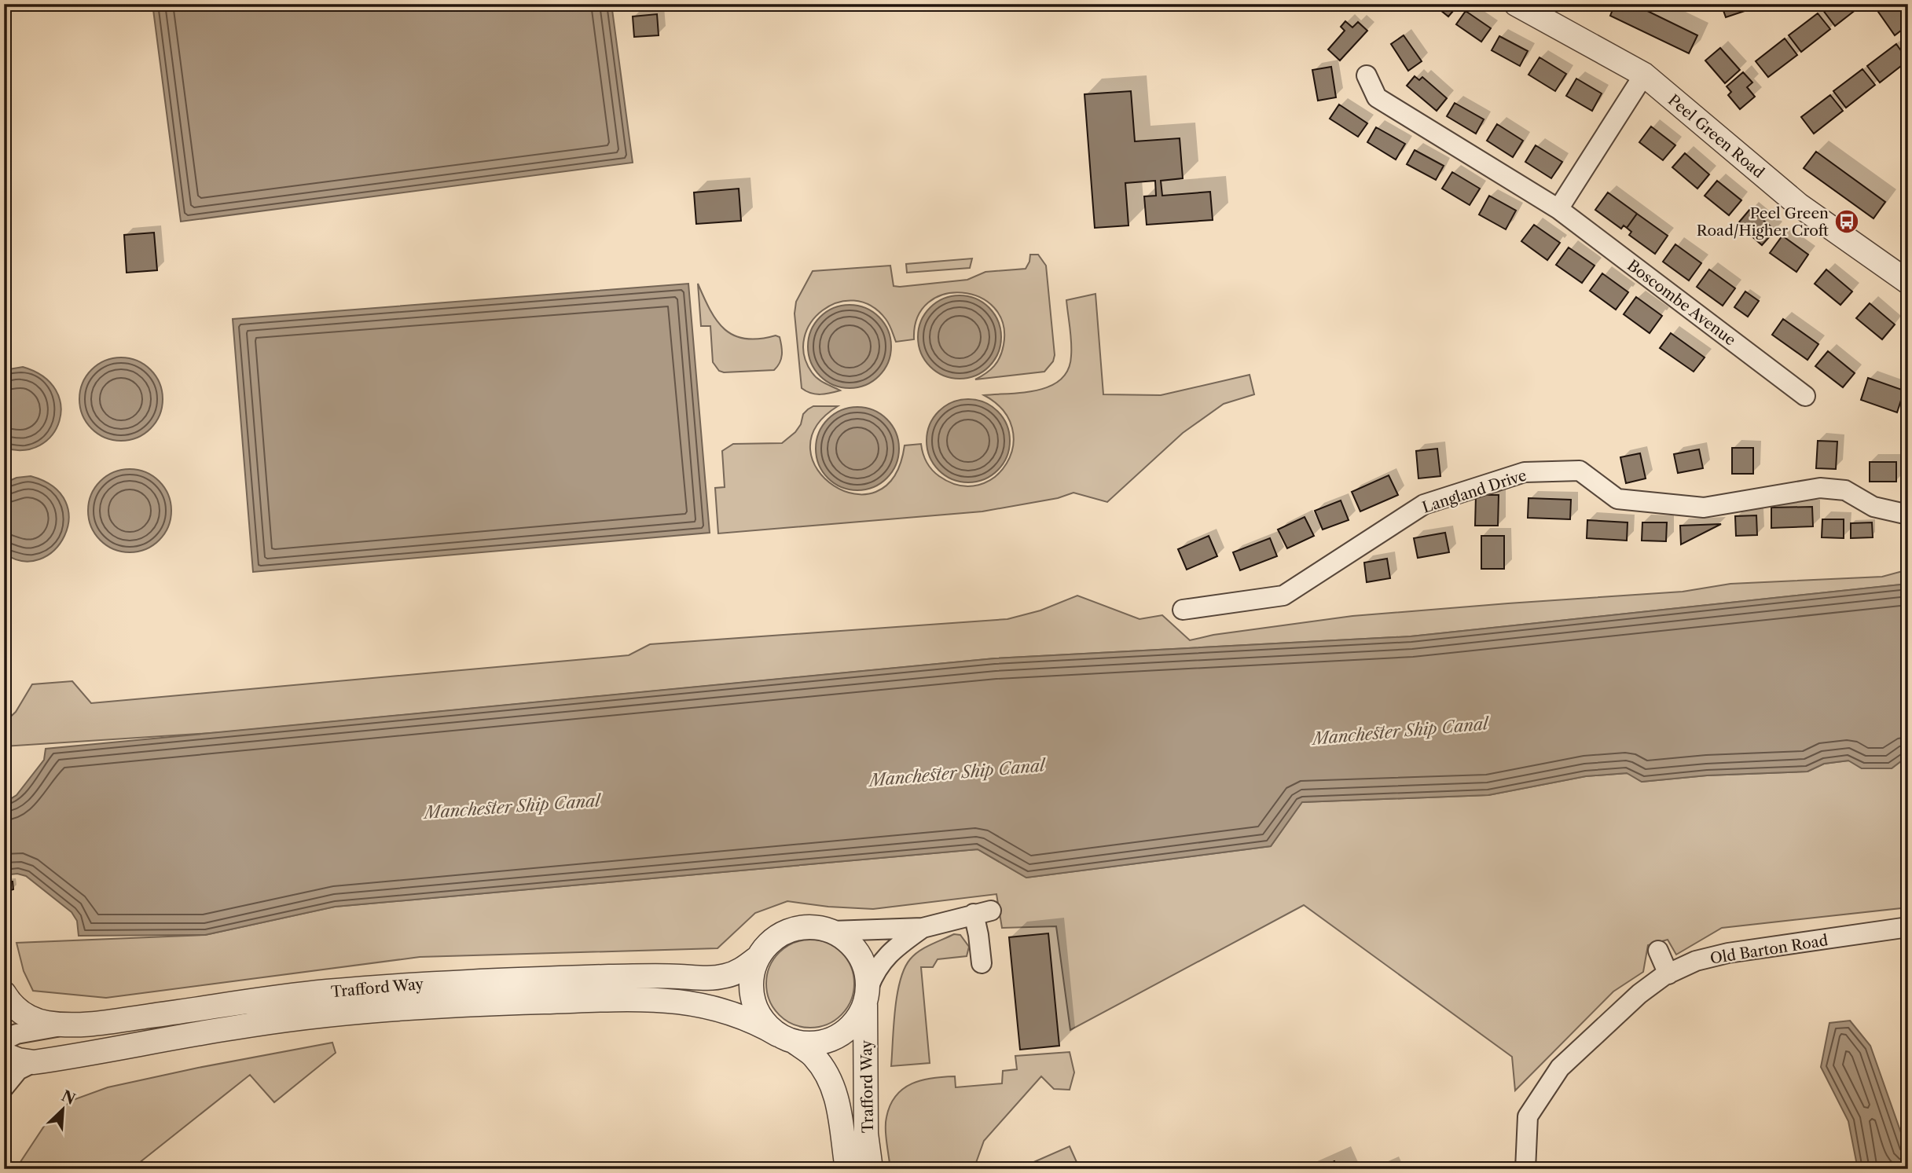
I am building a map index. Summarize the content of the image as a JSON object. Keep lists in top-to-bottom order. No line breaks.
{"streets":{"street":["Peel Green Road","Boscombe Avenue","Langland Drive","Old Barton Road","Trafford Way"]},"water":["Manchester Ship Canal"],"places":{"bus stop":["Peel Green Road/Higher Croft"]},"north":"top right"}
